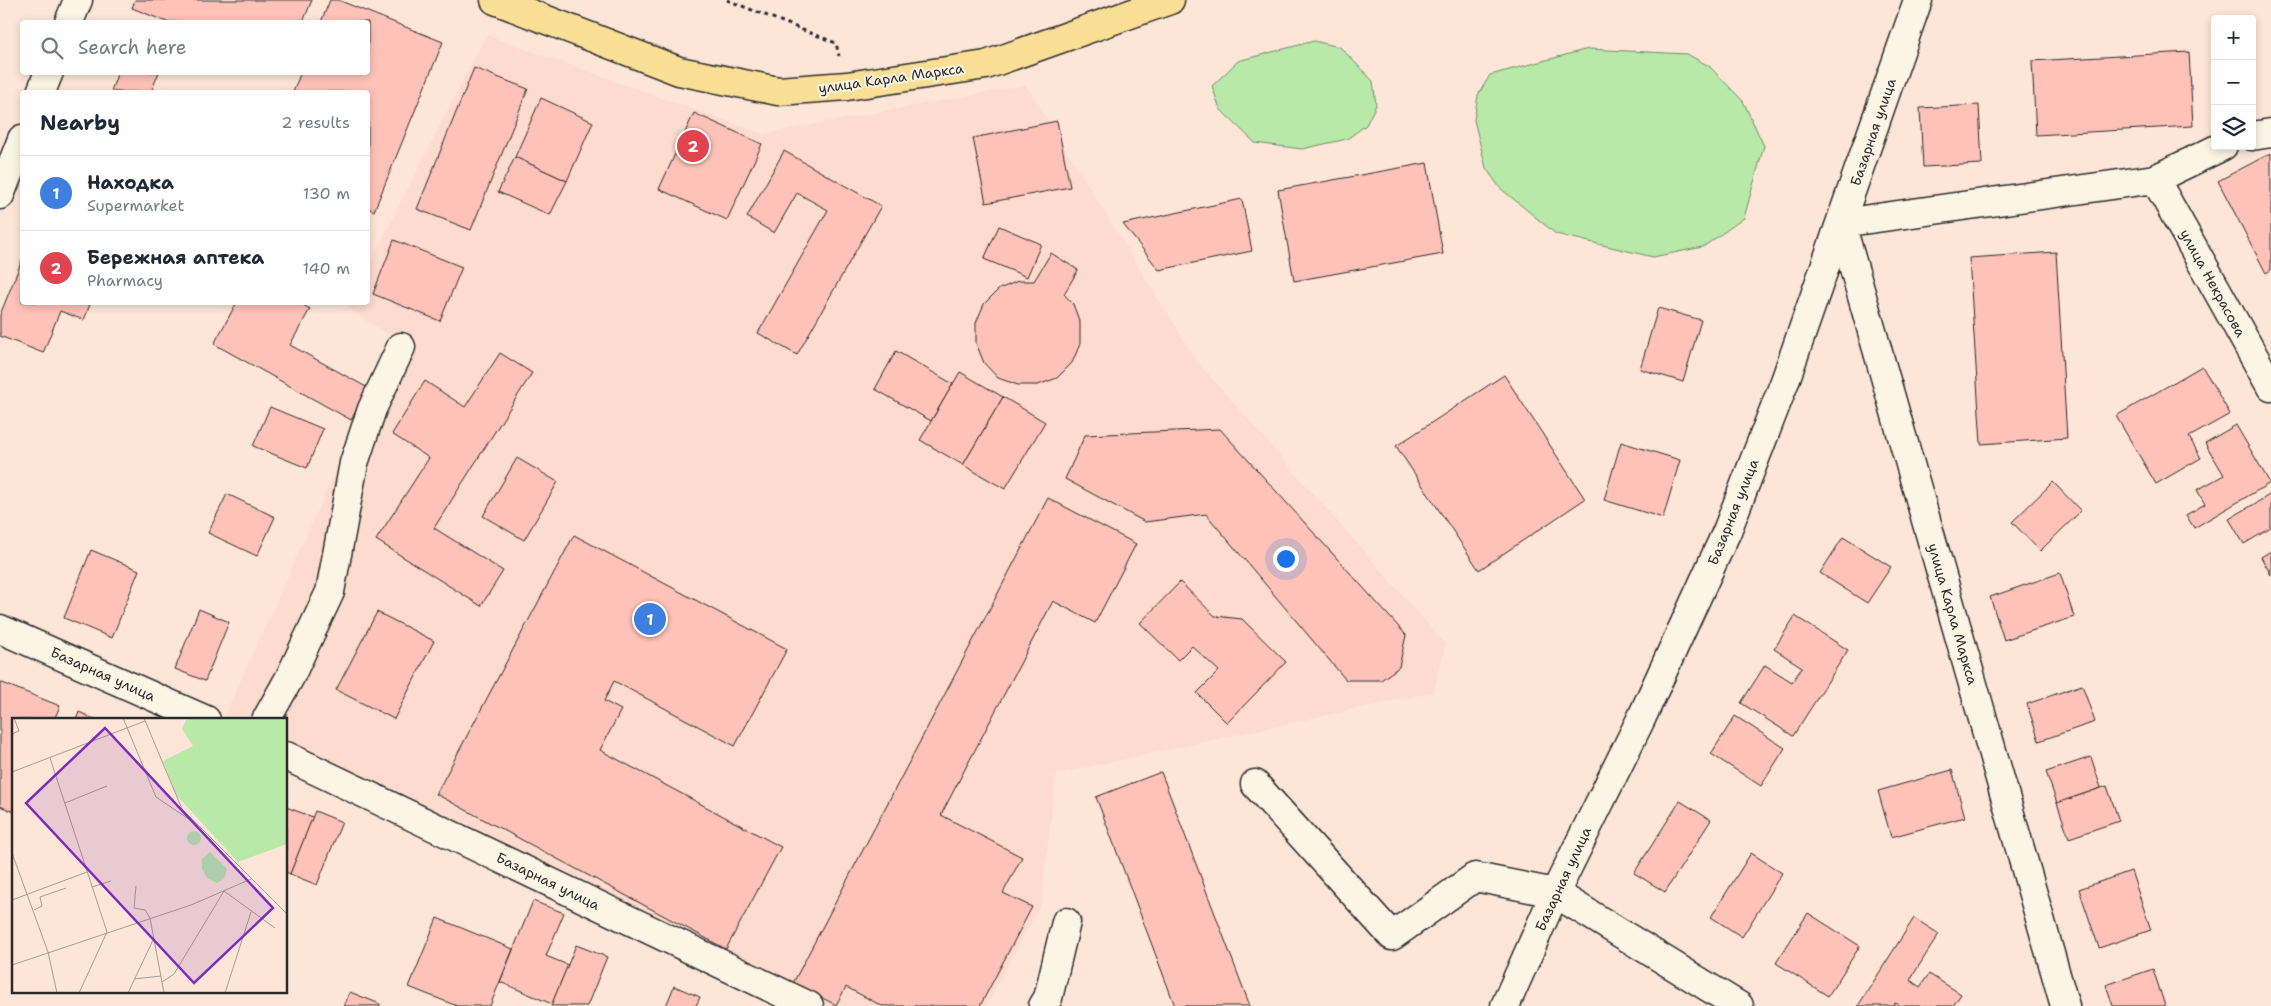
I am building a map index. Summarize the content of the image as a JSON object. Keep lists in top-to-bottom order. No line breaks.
{"streets":{"main road":["улица Карла Маркса"],"street":["Базарная улица","улица Некрасова"]},"crossings":[["улица Карла Маркса","Базарная улица"]],"page":{"map_buttons":["+","−"],"search":"Search here","heading":["Nearby","2 results"],"pins":["2","1"],"list":[{"mark":"1","name":"Находка","note":"Supermarket","value":"130 m"},{"mark":"2","name":"Бережная аптека","note":"Pharmacy","value":"140 m"}]}}
